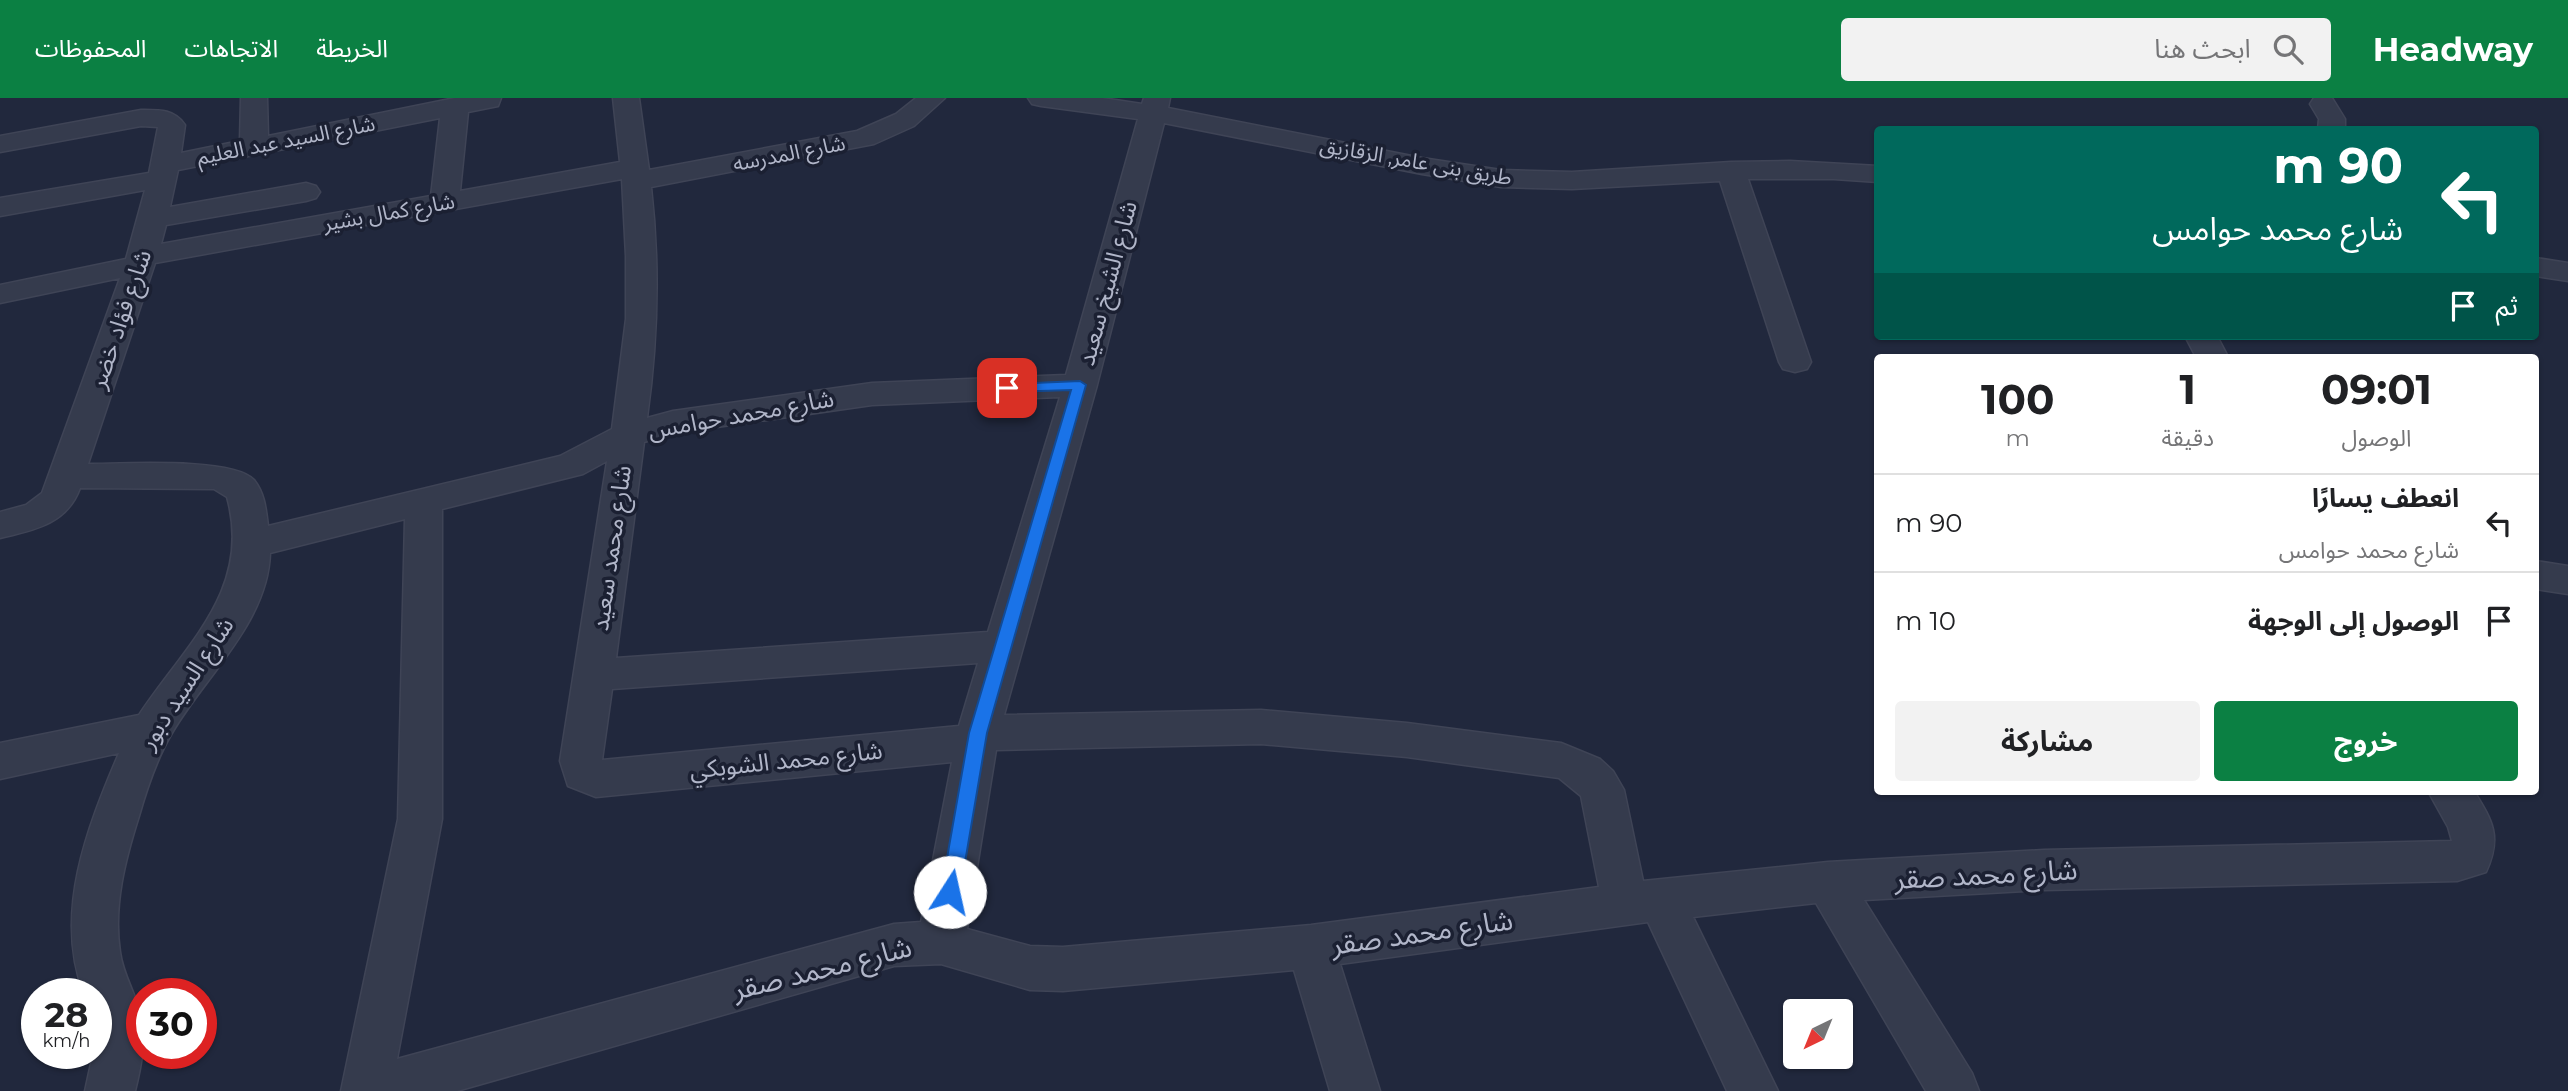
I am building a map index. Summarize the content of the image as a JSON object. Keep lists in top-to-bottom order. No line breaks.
{"streets":{"street":["شارع السيد عبد العليم","شارع المدرسه","طريق بنى عامر, الزقازيق","شارع كمال بشير","شارع الشيخ سعيد","شارع فؤاد خضر","شارع محمد حوامس","شارع محمد سعيد","شارع السيد دبور","شارع محمد الشوبكي","شارع محمد صقر"]},"crossings":[["شارع السيد عبد العليم","شارع فؤاد خضر"],["شارع المدرسه","شارع كمال بشير"],["شارع المدرسه","شارع محمد سعيد"],["طريق بنى عامر, الزقازيق","شارع الشيخ سعيد"],["شارع كمال بشير","شارع فؤاد خضر"],["شارع كمال بشير","شارع محمد سعيد"],["شارع الشيخ سعيد","شارع محمد حوامس"],["شارع الشيخ سعيد","شارع محمد الشوبكي"],["شارع الشيخ سعيد","شارع محمد صقر"],["شارع فؤاد خضر","شارع السيد دبور"],["شارع محمد حوامس","شارع محمد سعيد"],["شارع محمد حوامس","شارع السيد دبور"],["شارع محمد سعيد","شارع محمد الشوبكي"],["شارع محمد الشوبكي","شارع محمد صقر"]],"north":"bottom left","page":{"header":"Headway","search":"ابحث هنا","nav":["الخريطة","الاتجاهات","المحفوظات"],"turn":["90 m","شارع محمد حوامس"],"then":"ثم","eta":["09:01","الوصول","1","دقيقة","100","m"],"list":[{"name":"انعطف يسارًا","note":"شارع محمد حوامس","value":"90 m"},{"name":"الوصول إلى الوجهة","value":"10 m"}],"buttons":["خروج","مشاركة"],"speed":"28 km/h","limit":"30"}}
